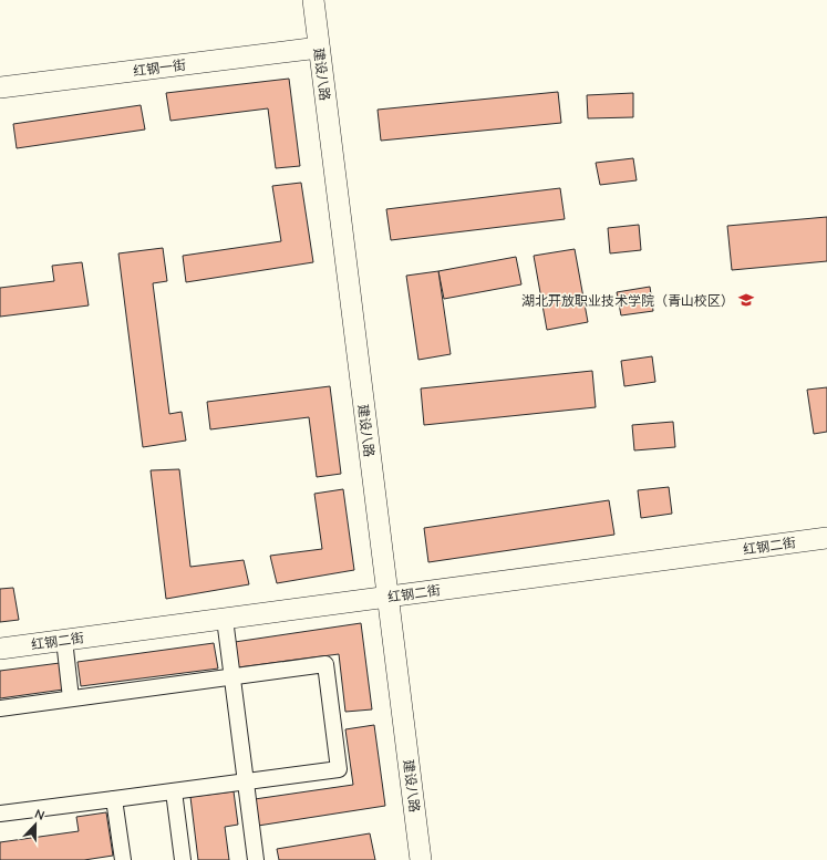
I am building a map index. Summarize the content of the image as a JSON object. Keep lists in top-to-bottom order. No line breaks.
{"streets":{"street":["红钢一街","建设八路","红钢二街"]},"crossings":[["红钢一街","建设八路"],["建设八路","红钢二街"]],"places":{"school or university":["湖北开放职业技术学院（青山校区）"]},"north":"top"}
